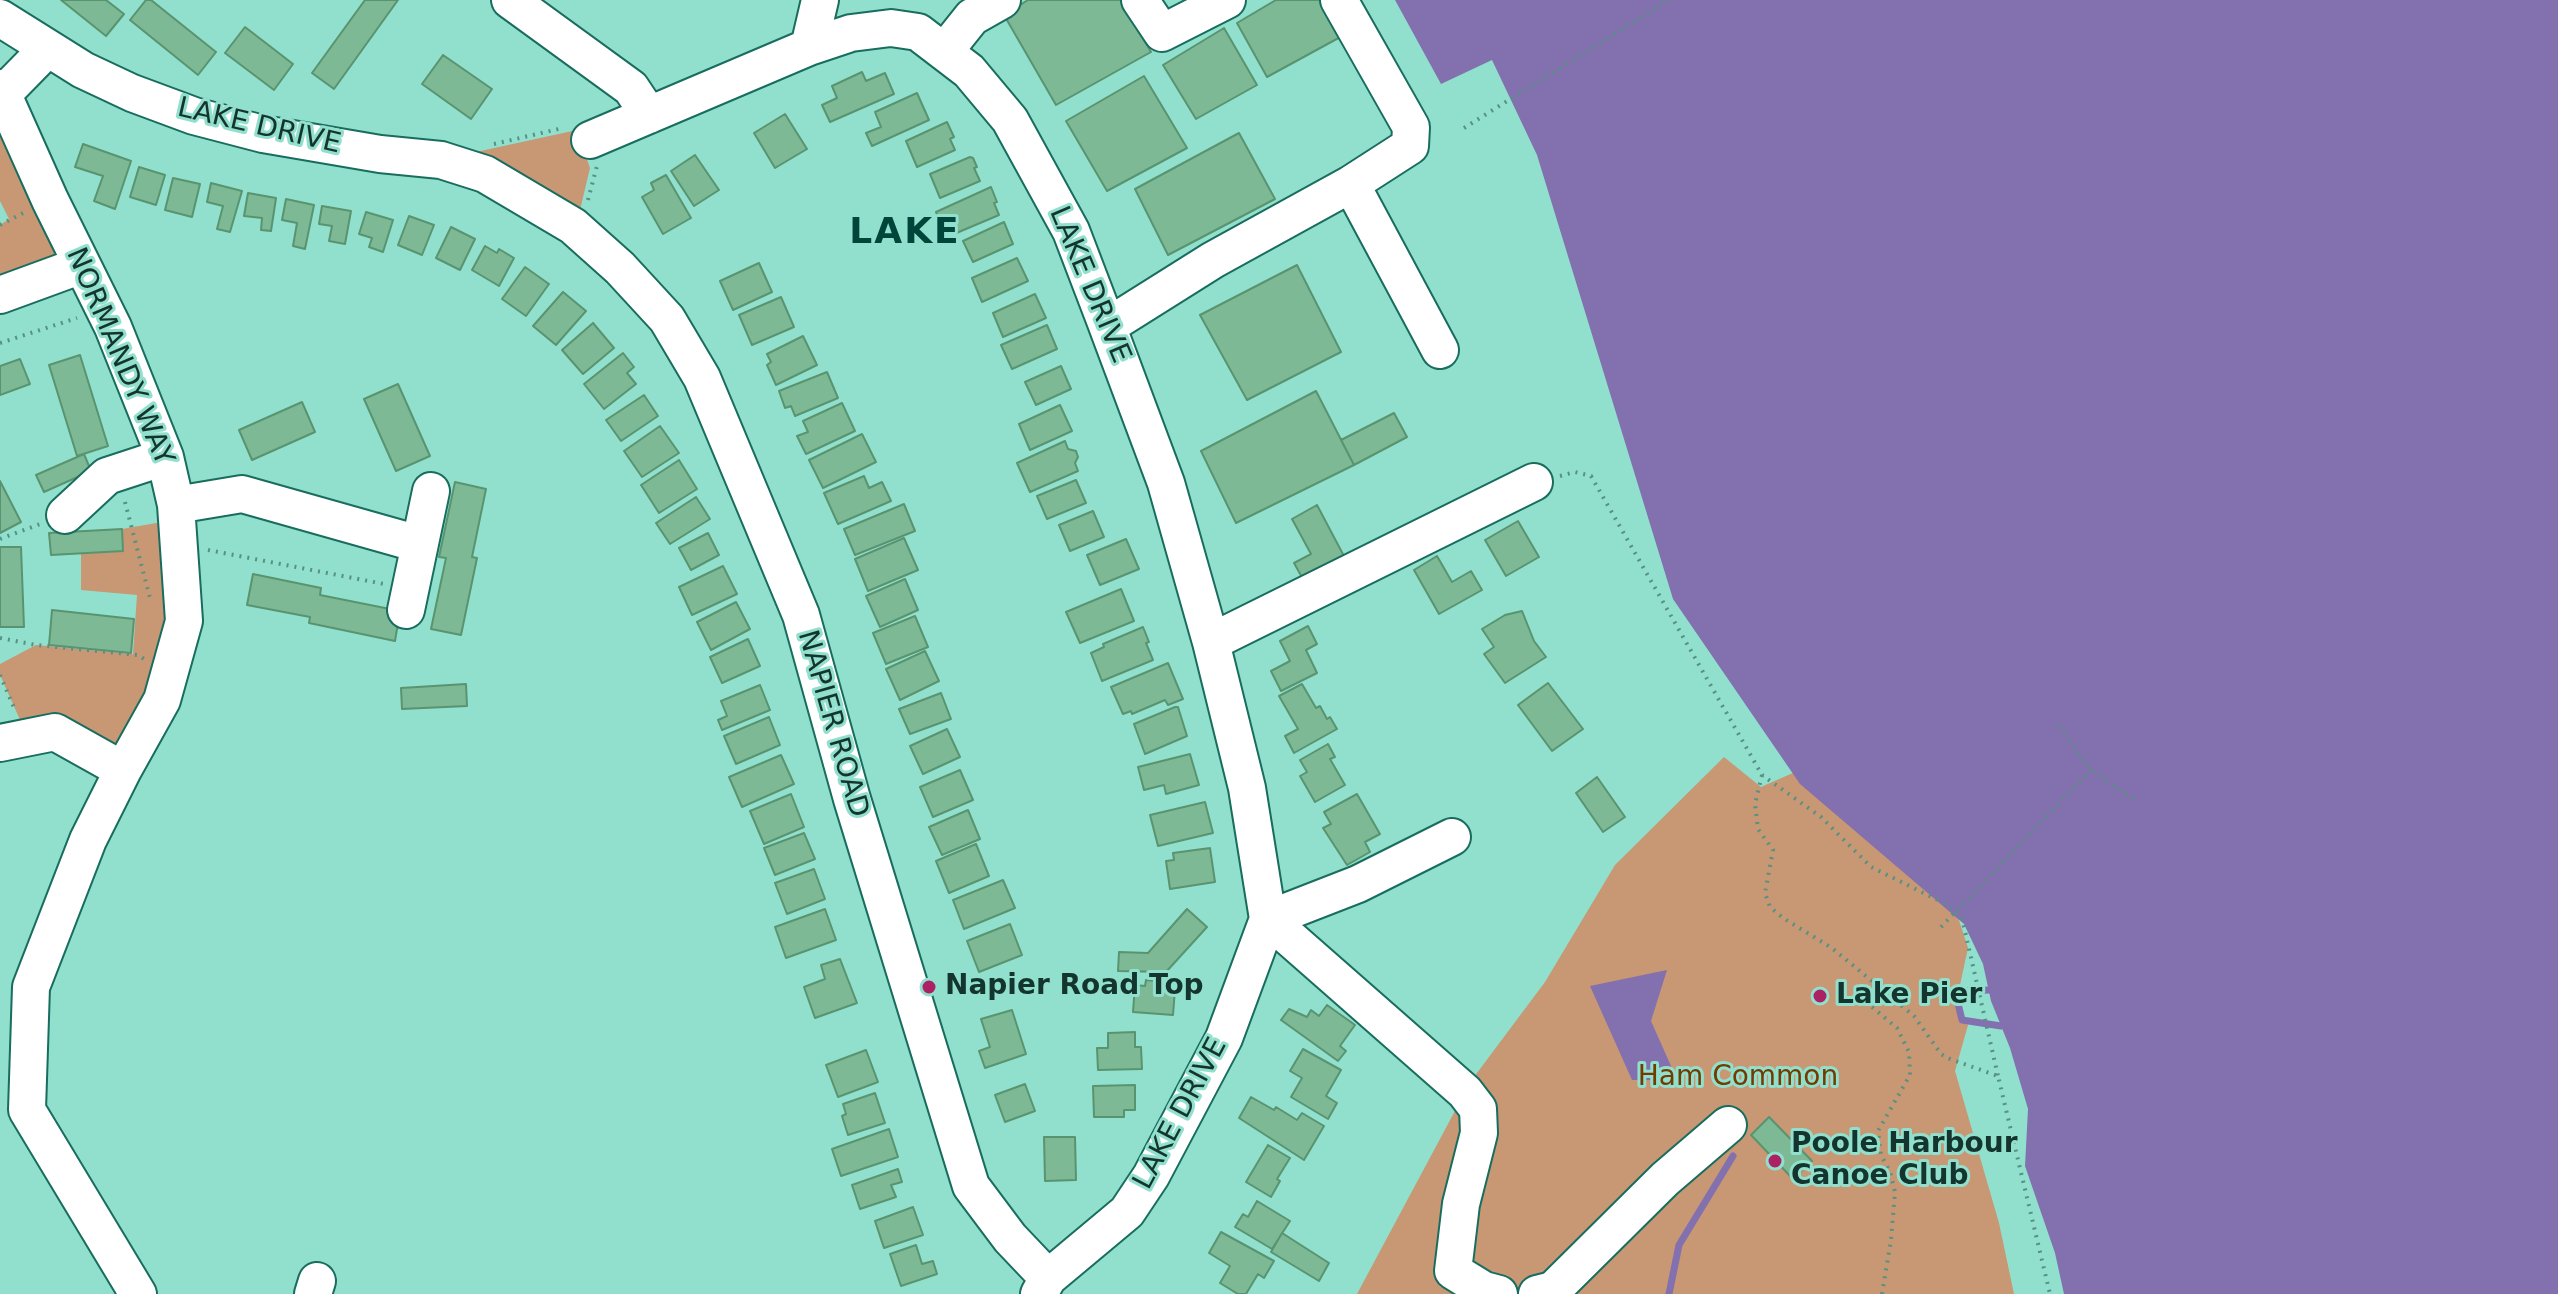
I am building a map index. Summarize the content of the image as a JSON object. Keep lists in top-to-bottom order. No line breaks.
{"streets":{"street":["LAKE DRIVE","NORMANDY WAY","NAPIER ROAD"]},"crossings":[["LAKE DRIVE","NORMANDY WAY"],["LAKE DRIVE","NAPIER ROAD"]],"districts":["LAKE"],"parks":["Ham Common"],"places":["Napier Road Top","Lake Pier","Poole Harbour Canoe Club"]}
